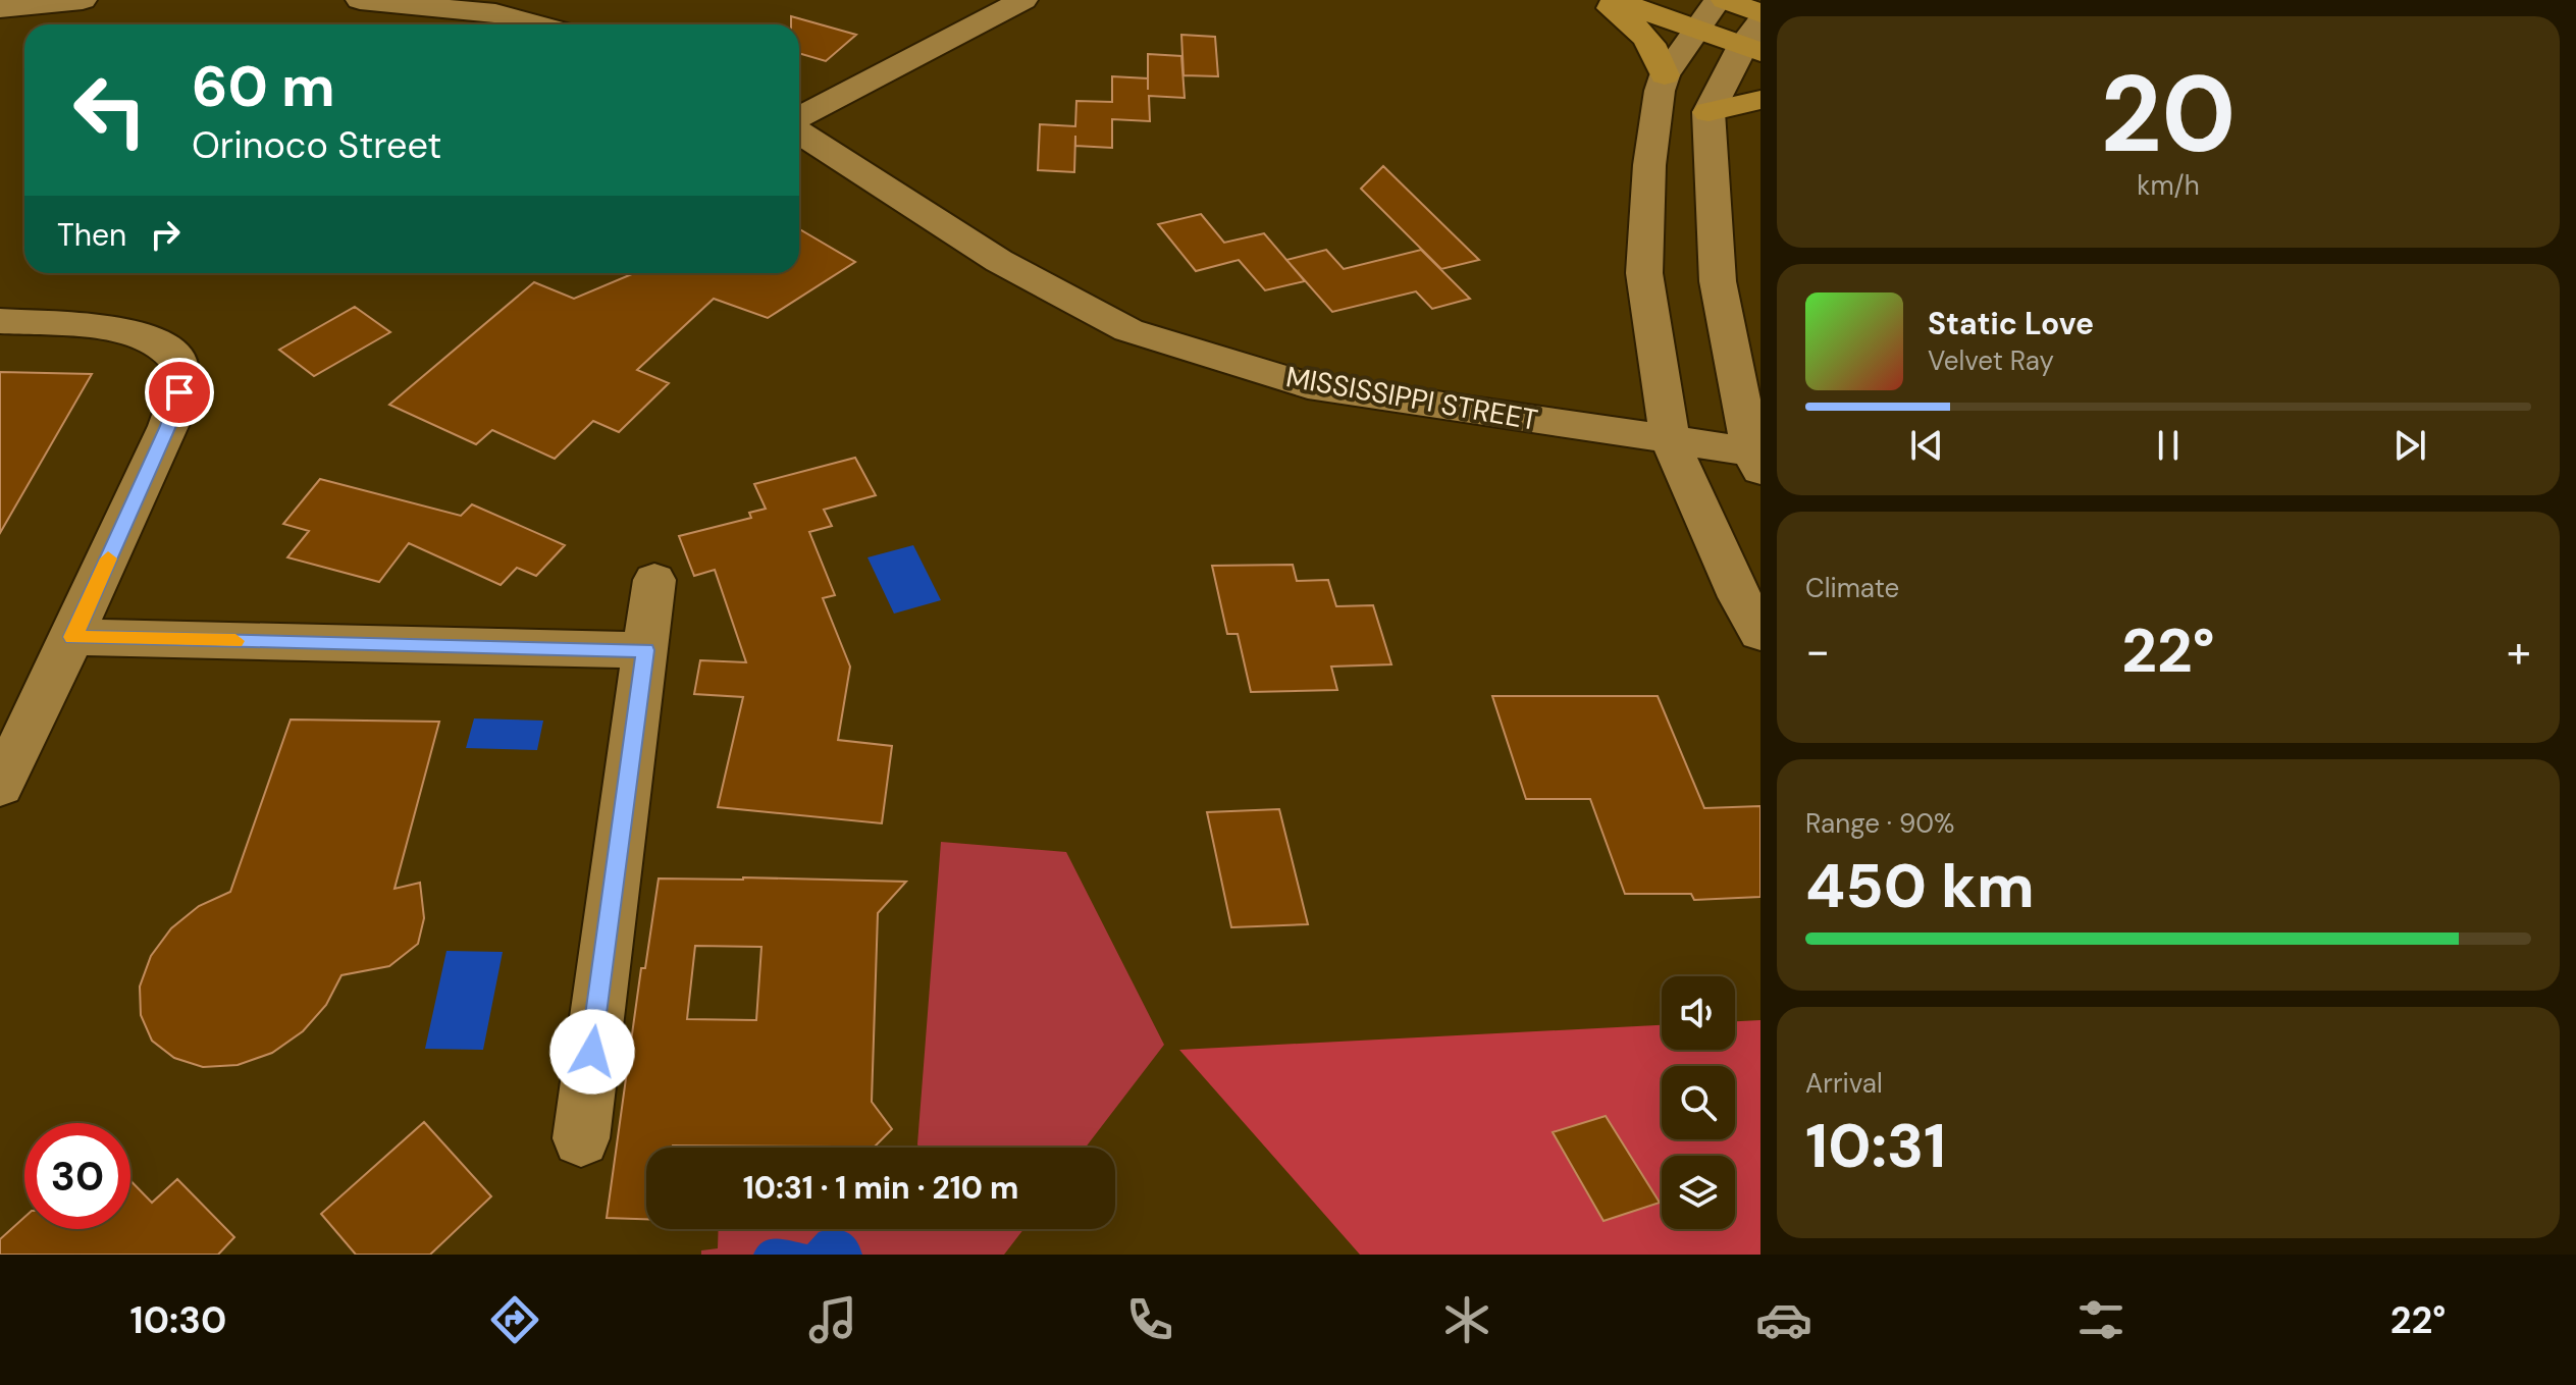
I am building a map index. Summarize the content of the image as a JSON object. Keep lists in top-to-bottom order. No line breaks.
{"streets":{"street":["MISSISSIPPI STREET"]},"page":{"tile":[["20","km/h"],"Climate",["Range · 90%","450 km"],["Arrival","10:31"]],"turn":["60 m","Orinoco Street"],"then":"Then","song":["Static Love","Velvet Ray"],"heat":["−","22°","+"],"limit":"30","trip":"10:31 · 1 min · 210 m","tabs":["10:30","22°"]}}
